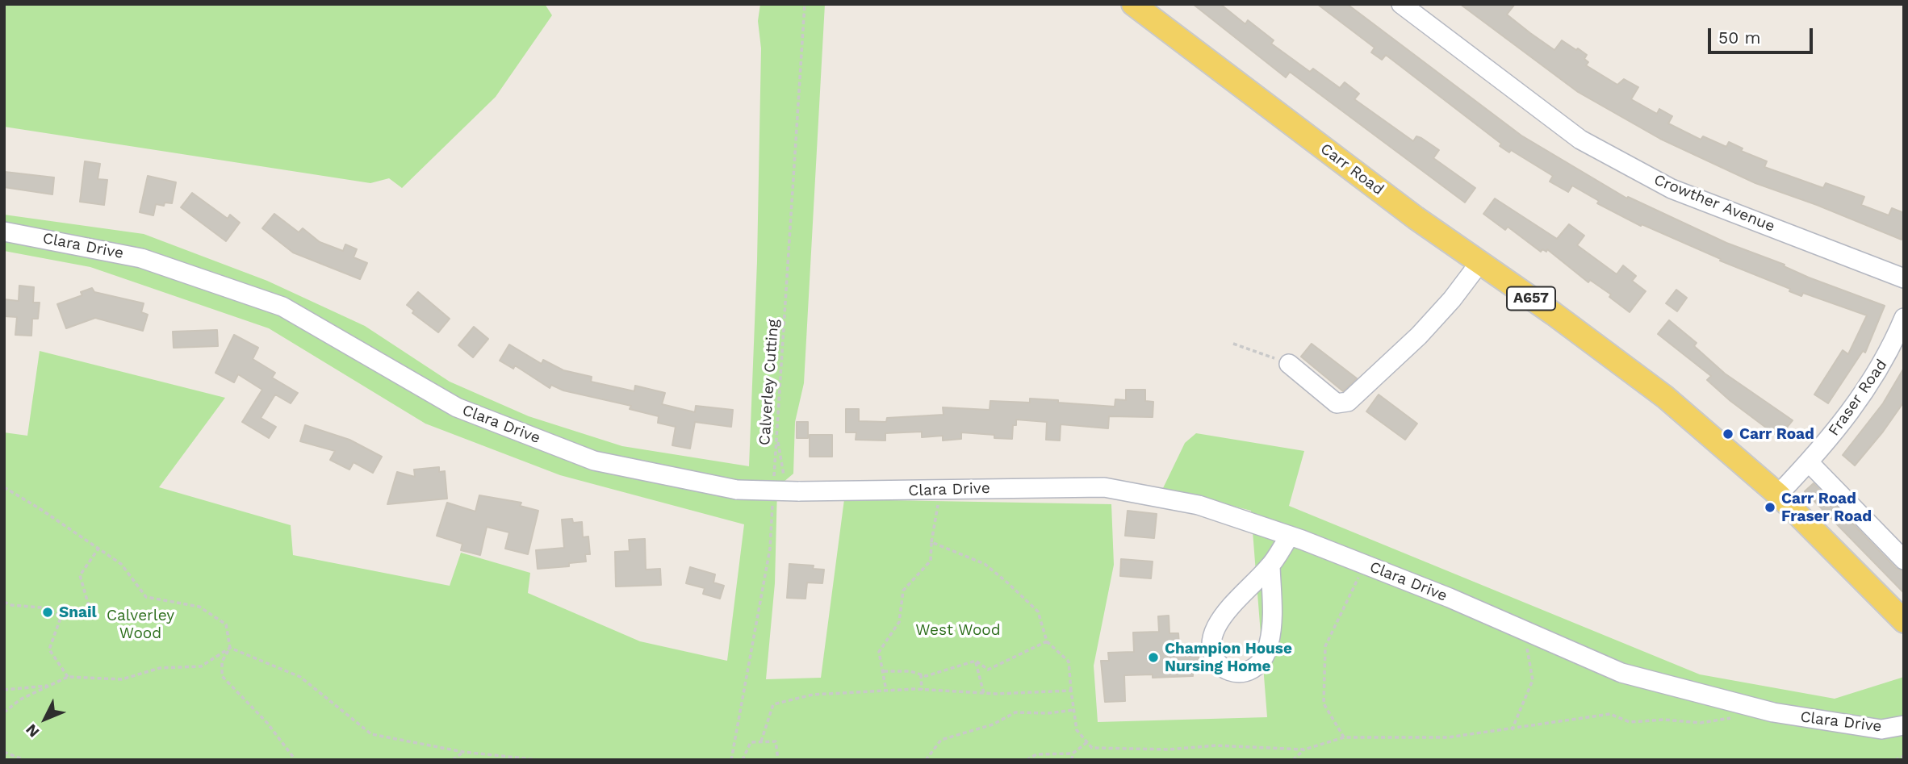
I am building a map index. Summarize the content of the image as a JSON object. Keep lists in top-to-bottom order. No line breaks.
{"streets":{"main road":["Carr Road","A657"],"street":["Crowther Avenue","Clara Drive","Fraser Road"],"path":["Calverley Cutting"]},"crossings":[["Carr Road","Fraser Road"],["Clara Drive","Calverley Cutting"]],"parks":["Calverley Wood","West Wood"],"places":["Carr Road","Carr Road Fraser Road","Snail","Champion House Nursing Home"],"scale_bar":"50 m","north":"bottom left"}
